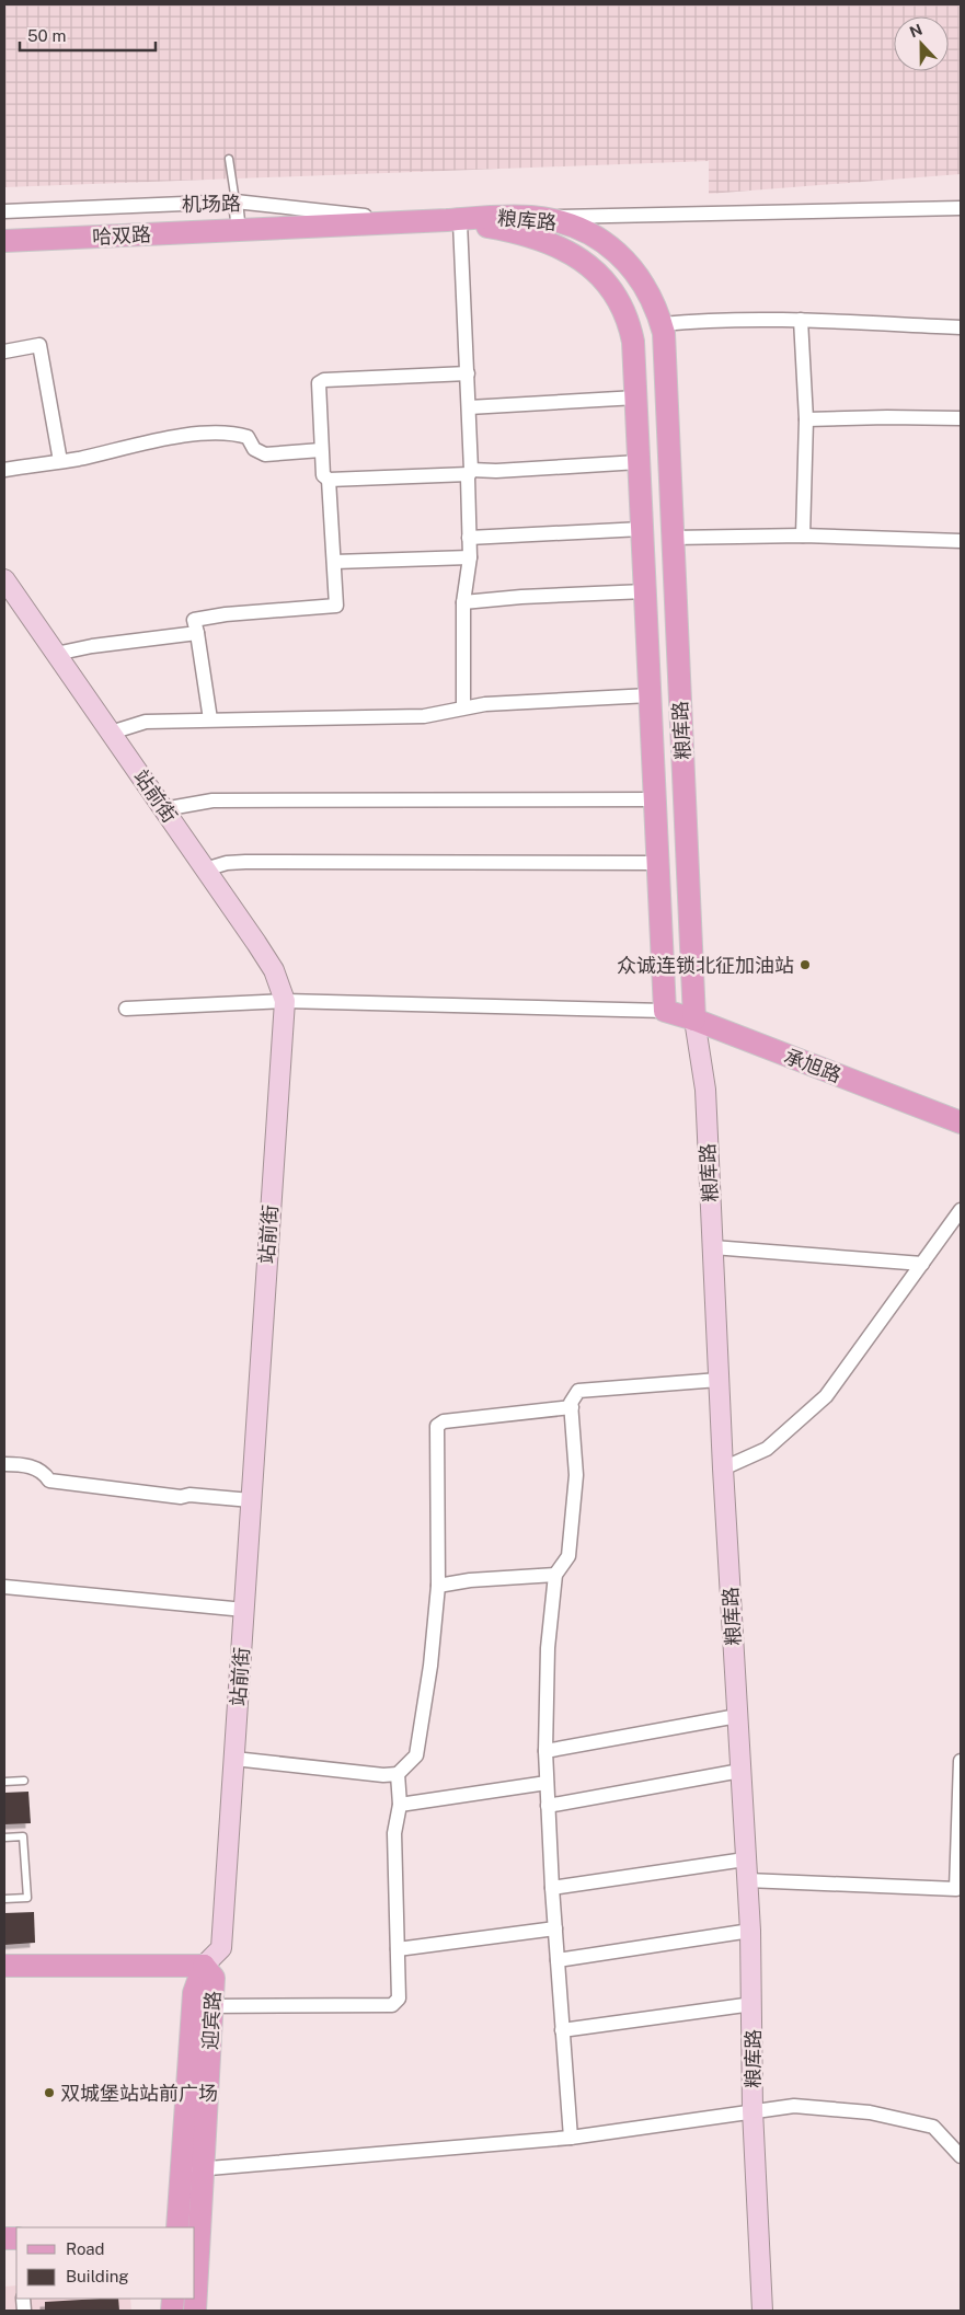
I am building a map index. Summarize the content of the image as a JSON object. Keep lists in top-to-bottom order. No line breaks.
{"streets":{"main road":["粮库路","哈双路","承旭路","迎宾路"],"street":["机场路","站前街"]},"crossings":[["机场路","哈双路"],["粮库路","哈双路"],["粮库路","承旭路"],["站前街","迎宾路"]],"places":["众诚连锁北征加油站","双城堡站站前广场"],"legend":["Road","Building"],"scale_bar":"50 m","north":"top"}
